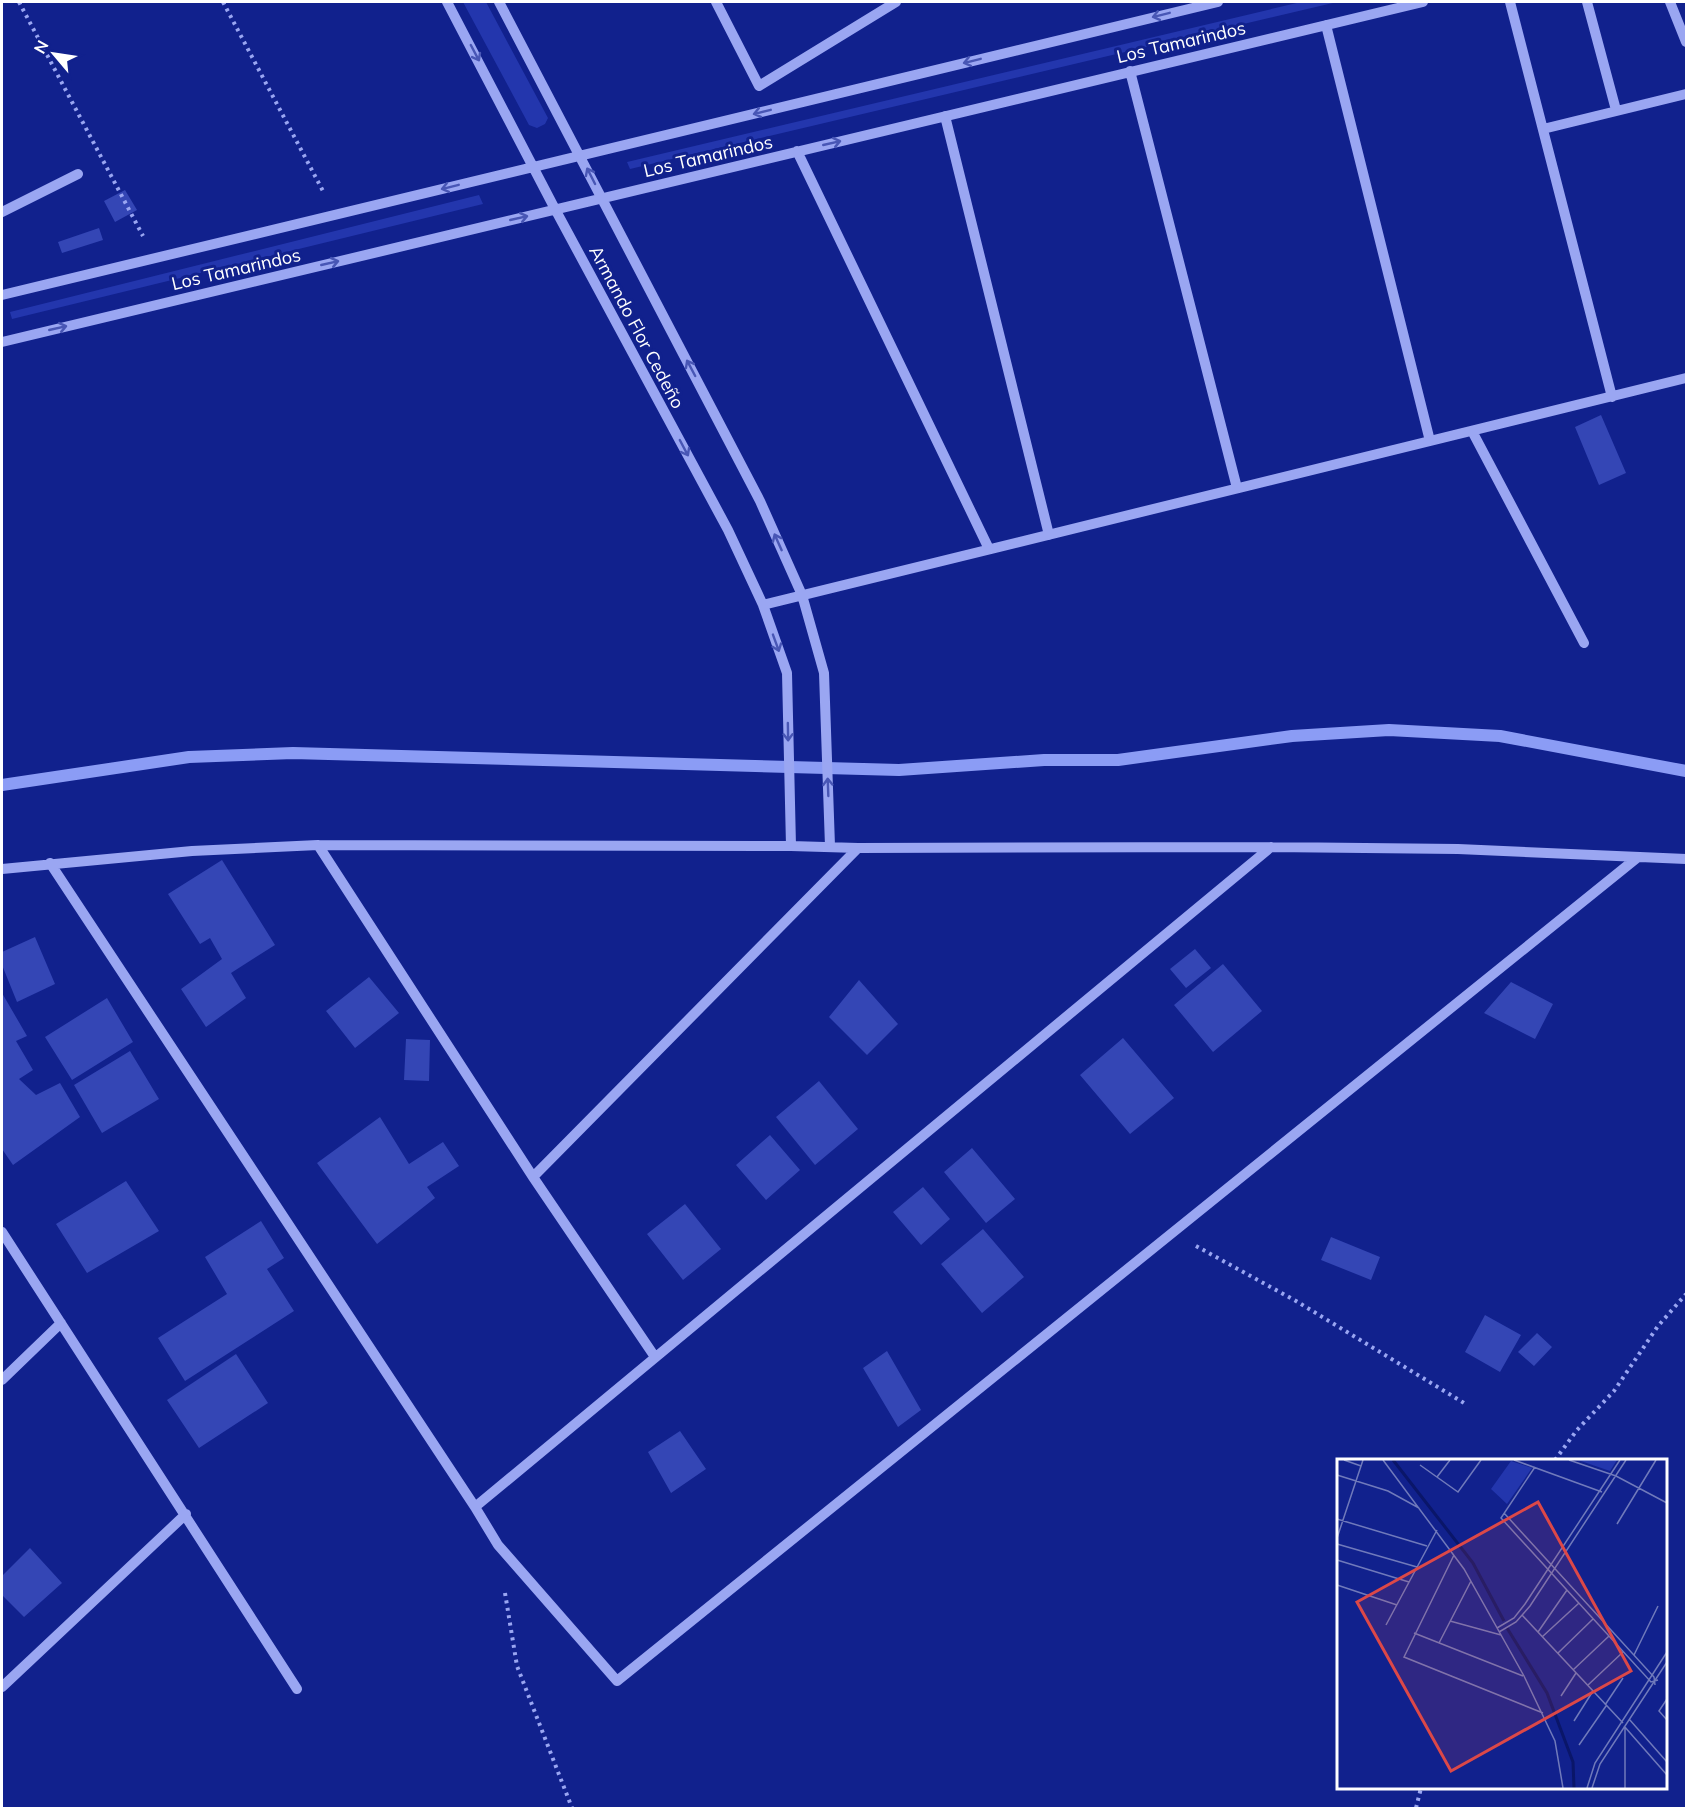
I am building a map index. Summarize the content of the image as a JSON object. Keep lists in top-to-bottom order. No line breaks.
{"streets":{"street":["Los Tamarindos","Armando Flor Cedeño"]},"crossings":[["Los Tamarindos","Armando Flor Cedeño"]],"north":"top left"}
